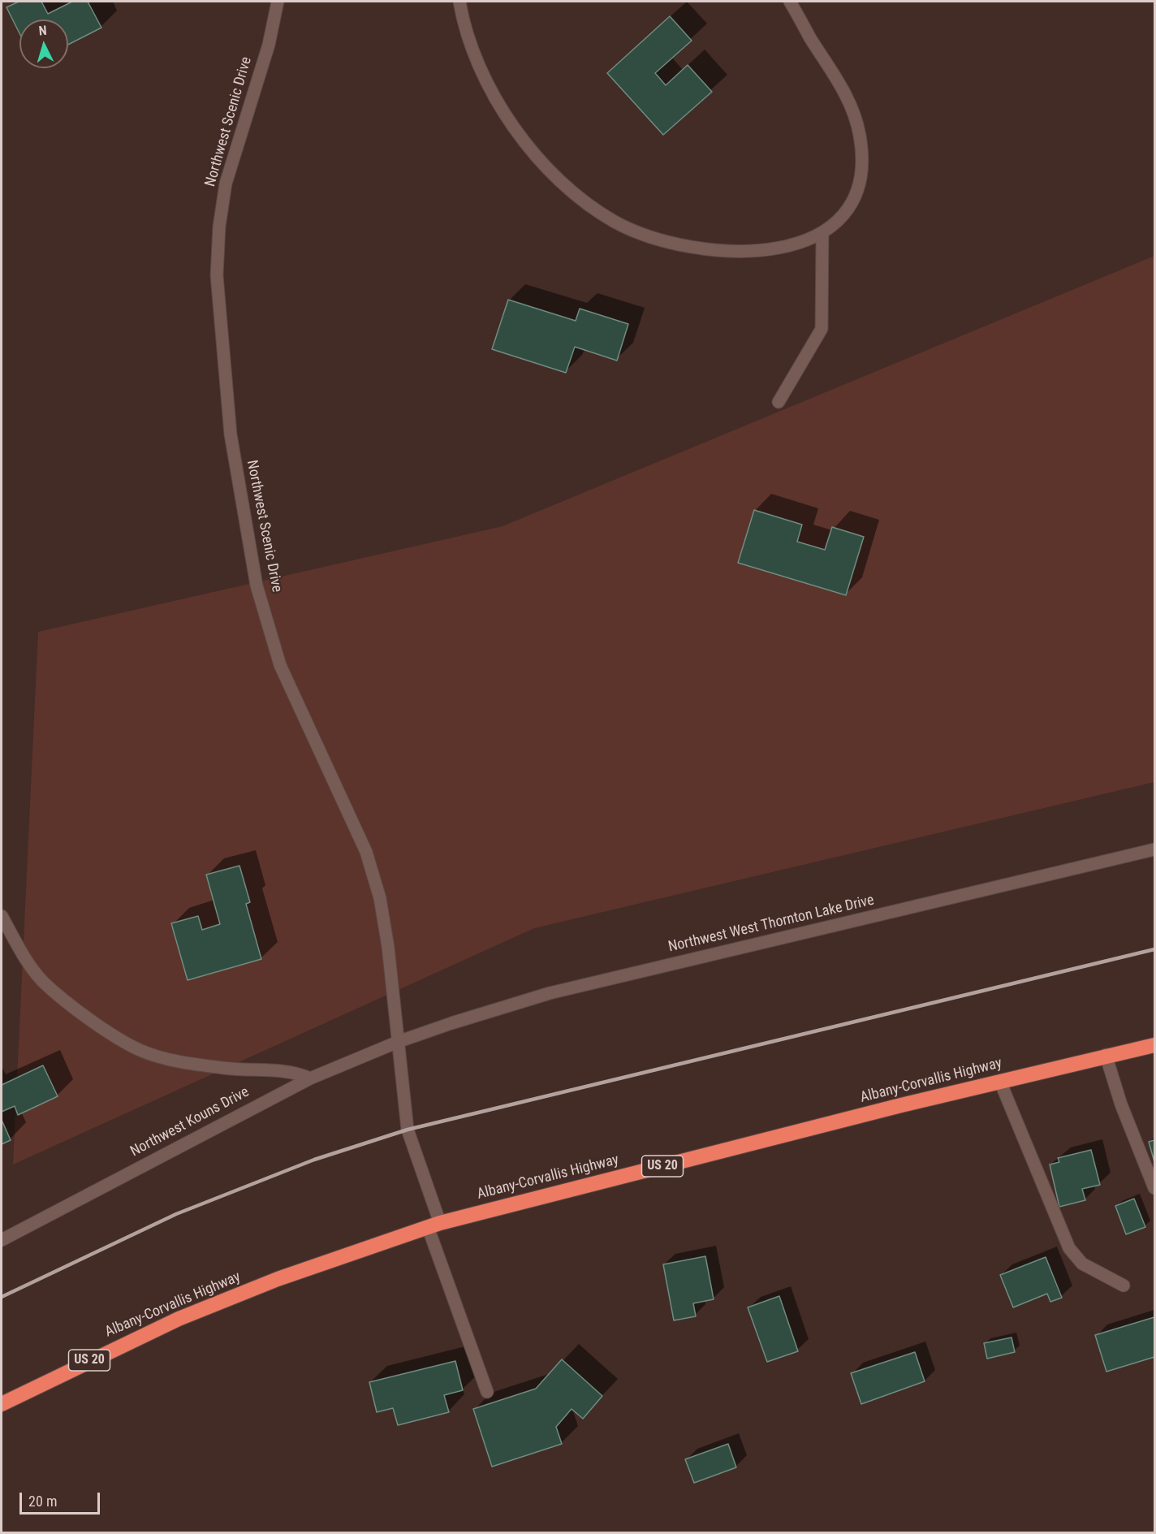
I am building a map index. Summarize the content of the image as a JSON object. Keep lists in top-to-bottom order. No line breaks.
{"streets":{"highway":["Albany-Corvallis Highway","US 20"],"street":["Northwest Scenic Drive","Northwest West Thornton Lake Drive","Northwest Kouns Drive"]},"crossings":[["Northwest Scenic Drive","Northwest West Thornton Lake Drive"],["Northwest Scenic Drive","Albany-Corvallis Highway"],["Northwest Scenic Drive","Northwest Kouns Drive"],["Northwest West Thornton Lake Drive","Northwest Kouns Drive"]],"scale_bar":"20 m","north":"top"}
